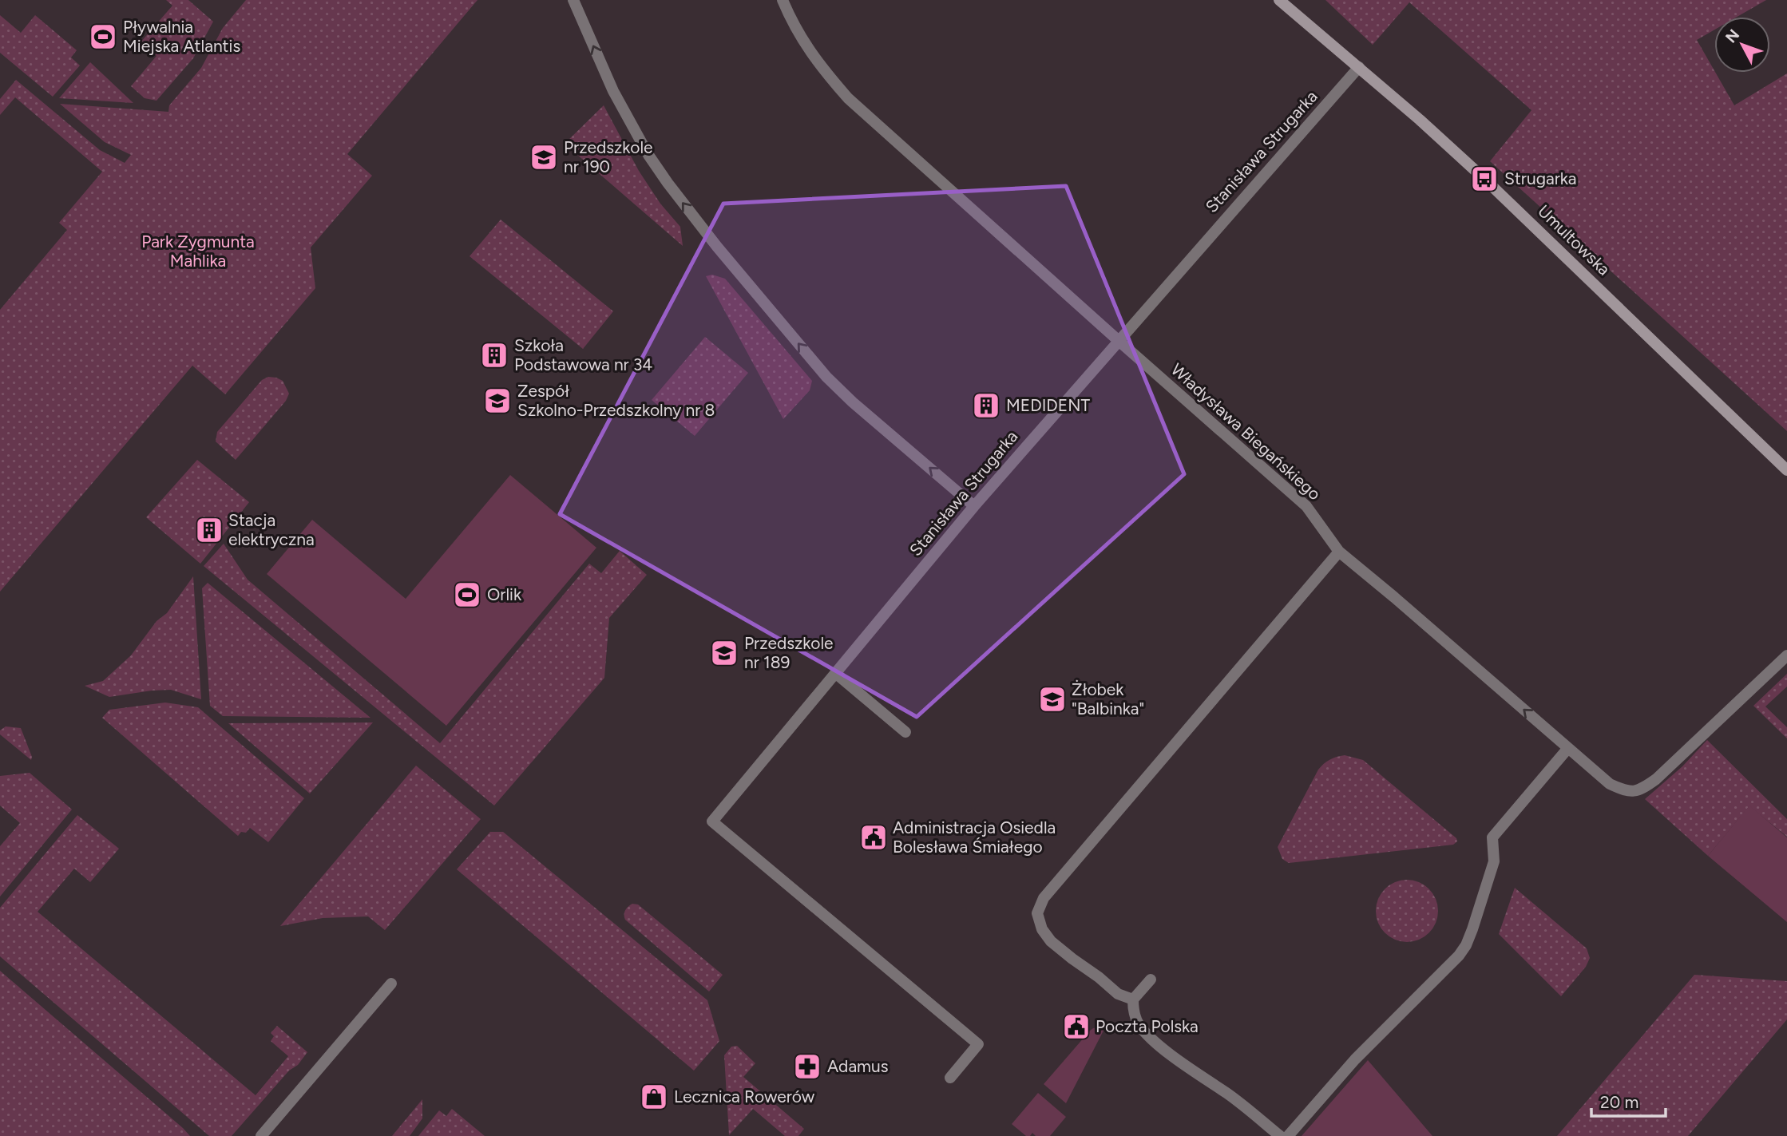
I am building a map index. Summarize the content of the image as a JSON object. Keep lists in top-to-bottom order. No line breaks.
{"streets":{"street":["Stanisława Strugarka","Umultowska","Władysława Biegańskiego"]},"crossings":[["Stanisława Strugarka","Umultowska"],["Stanisława Strugarka","Władysława Biegańskiego"]],"parks":["Park Zygmunta Mahlika"],"places":{"sports":["Pływalnia Miejska Atlantis","Orlik"],"school or university":["Przedszkole nr 190","Zespół Szkolno-Przedszkolny nr 8","Przedszkole nr 189","Żłobek \"Balbinka\""],"bus stop":["Strugarka"],"building":["Szkoła Podstawowa nr 34","MEDIDENT","Stacja elektryczna"],"public building":["Administracja Osiedla Bolesława Śmiałego","Poczta Polska"],"pharmacy":["Adamus"],"shop":["Lecznica Rowerów"]},"scale_bar":"20 m","north":"top left"}
